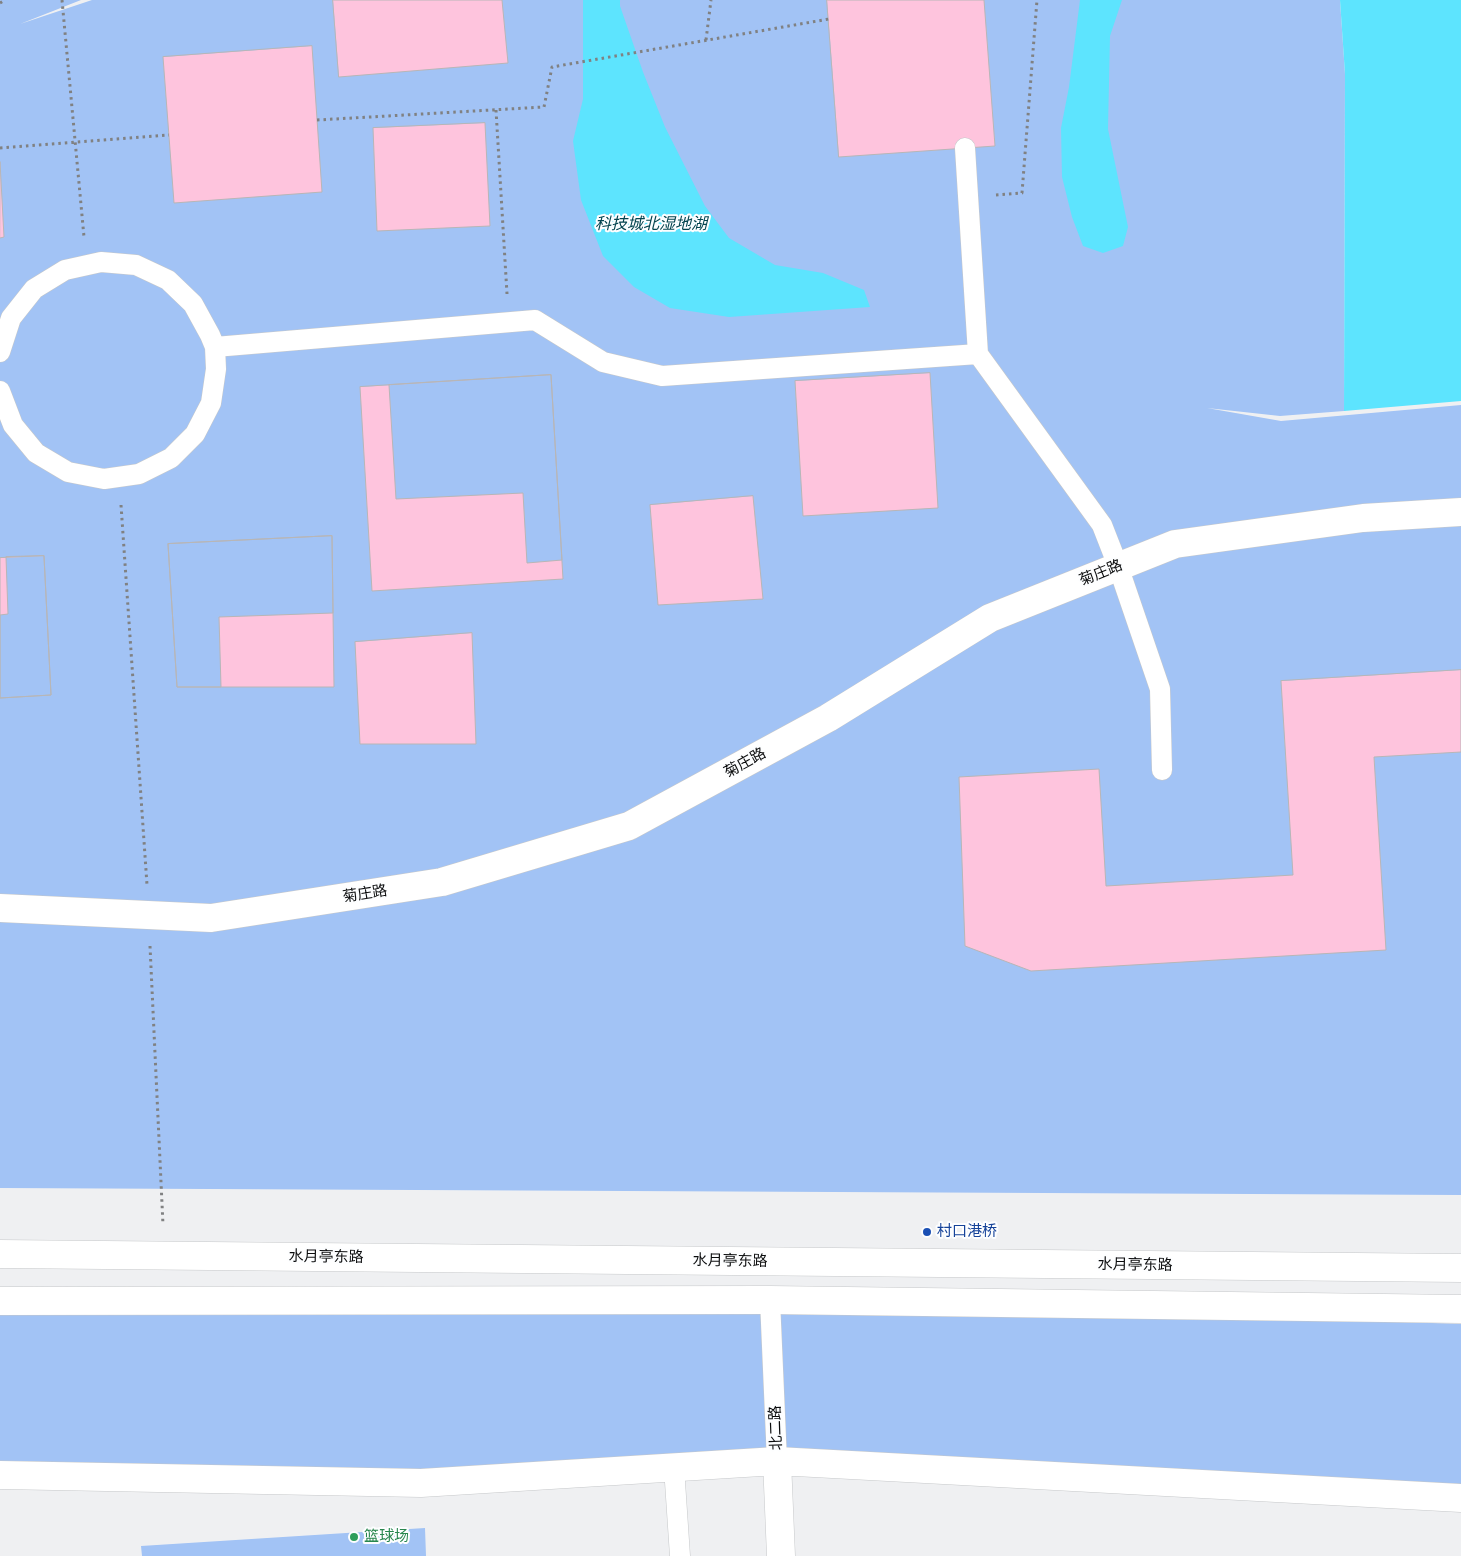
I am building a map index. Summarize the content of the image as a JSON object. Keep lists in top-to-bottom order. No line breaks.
{"streets":{"street":["菊庄路","水月亭东路","北二路"]},"water":["科技城北湿地湖"],"places":["村口港桥","篮球场"]}
